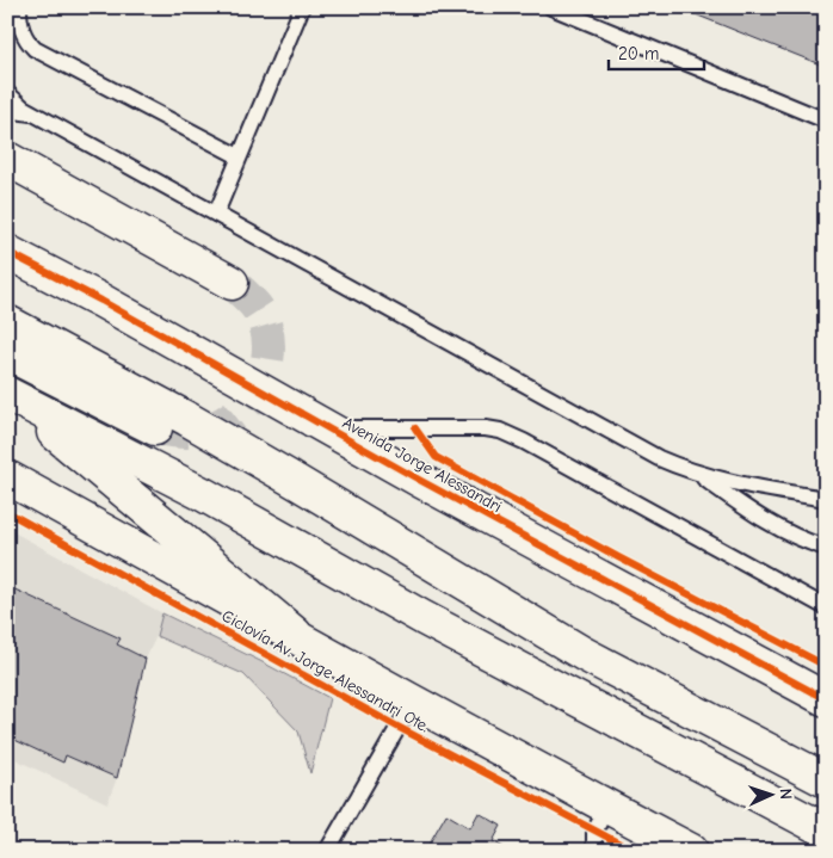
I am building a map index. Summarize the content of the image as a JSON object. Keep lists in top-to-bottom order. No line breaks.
{"streets":{"main road":["Avenida Jorge Alessandri"],"cycle path":["Ciclovía Av. Jorge Alessandri Ote."]},"scale_bar":"20 m","north":"right"}
